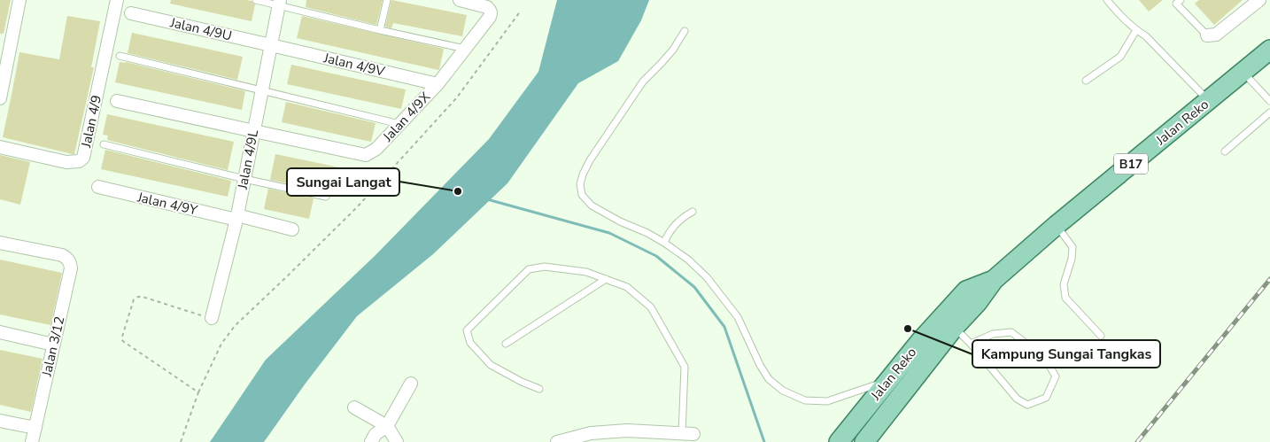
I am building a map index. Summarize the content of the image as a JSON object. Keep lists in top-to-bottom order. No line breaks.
{"streets":{"main road":["Jalan Reko","B17"],"street":["Jalan 4/9U","Jalan 4/9V","Jalan 4/9X","Jalan 4/9","Jalan 4/9L","Jalan 4/9Y","Jalan 3/12"]},"crossings":[["Jalan 4/9U","Jalan 4/9V"],["Jalan 4/9U","Jalan 4/9L"],["Jalan 4/9V","Jalan 4/9X"],["Jalan 4/9V","Jalan 4/9L"],["Jalan 4/9X","Jalan 4/9L"],["Jalan 4/9L","Jalan 4/9Y"]],"places":["Sungai Langat","Kampung Sungai Tangkas"]}
